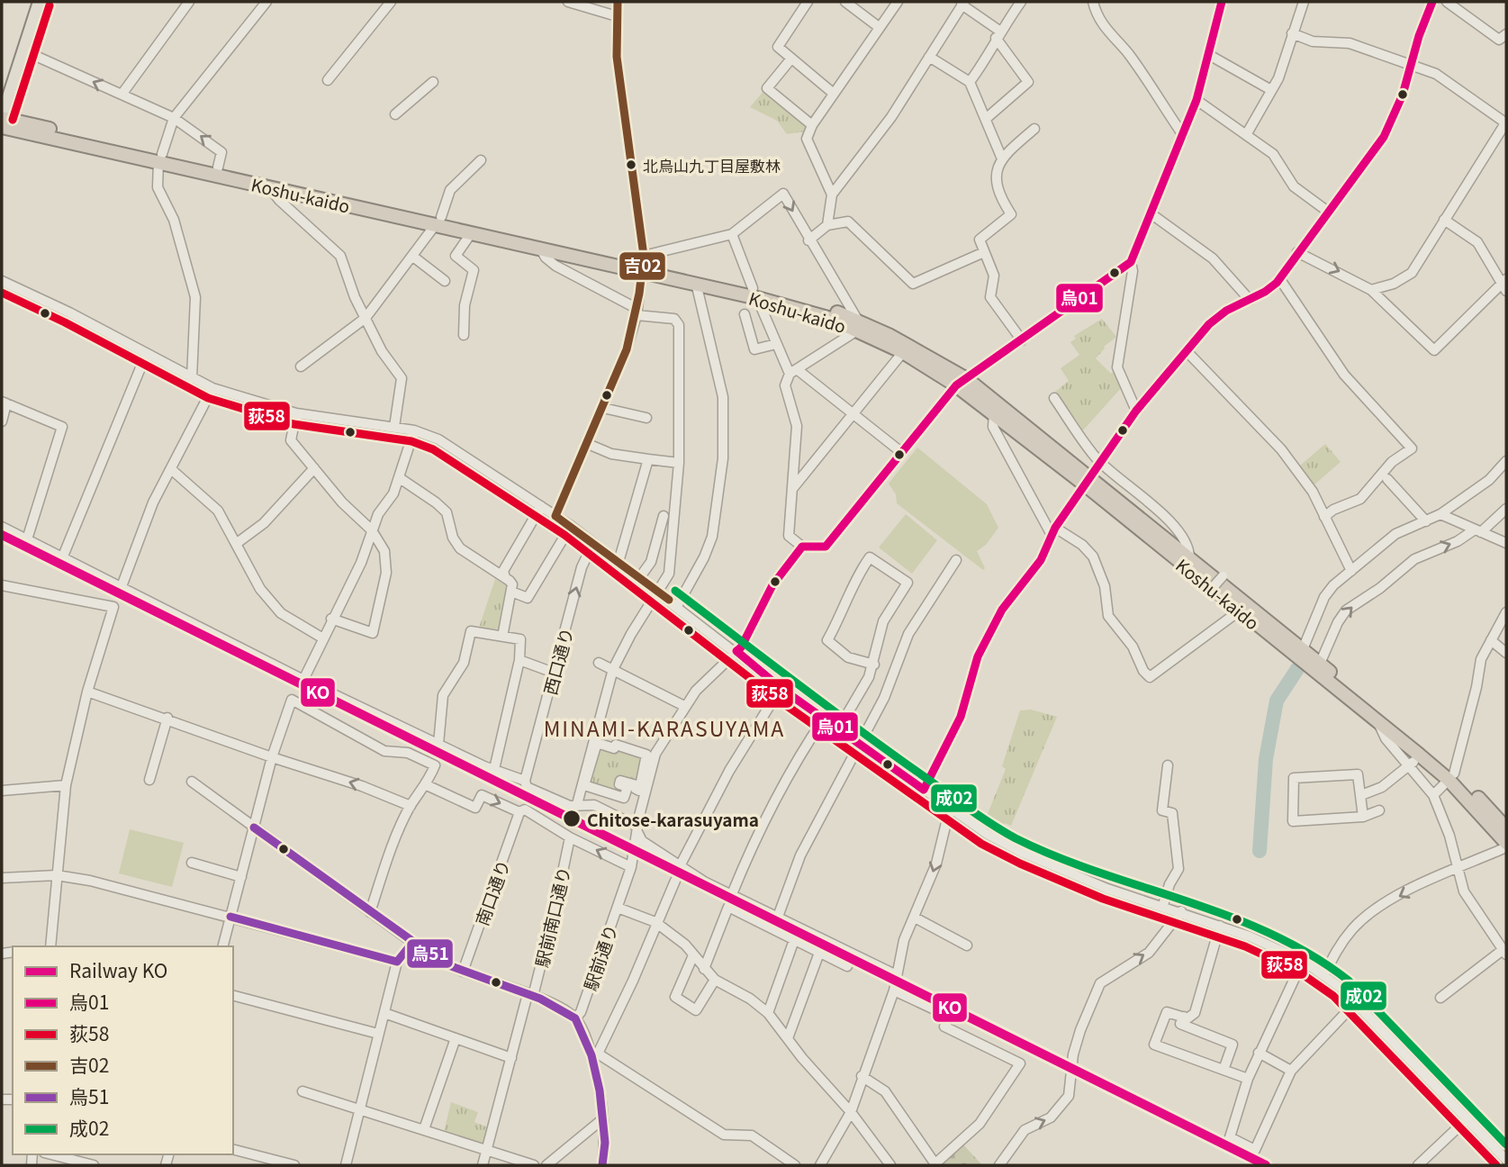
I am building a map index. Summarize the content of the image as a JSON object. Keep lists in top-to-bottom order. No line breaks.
{"streets":{"highway":["Koshu-kaido"],"street":["西口通り","南口通り","駅前南口通り","駅前通り"]},"districts":["MINAMI-KARASUYAMA"],"places":["北烏山九丁目屋敷林","Chitose-karasuyama"],"lines":["transit line 烏01","transit line 吉02","transit line 荻58","rail line KO","transit line 成02","transit line 烏51"],"legend":["Railway KO","烏01","荻58","吉02","烏51","成02"]}
